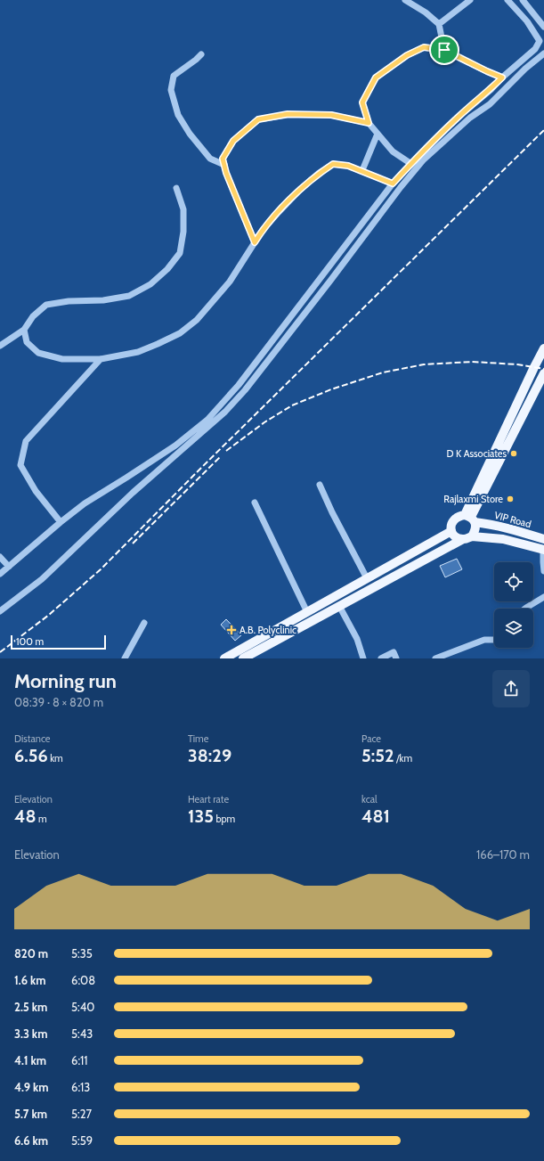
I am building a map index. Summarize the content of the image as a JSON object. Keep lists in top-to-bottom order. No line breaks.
{"streets":{"main road":["VIP Road"]},"places":{"other":["D K Associates","Rajlaxmi Store"],"health":["A.B. Polyclinic"]},"scale_bar":"100 m","page":{"scale":"100 m","heading":["Morning run","08:39 · 8 × 820 m"],"stats":[["Distance","6.56 km"],["Time","38:29"],["Pace","5:52 /km"],["Elevation","48 m"],["Heart rate","135 bpm"],["kcal","481"]],"chart":["Elevation","166–170 m"],"list":[{"name":"820 m","note":"5:35"},{"name":"1.6 km","note":"6:08"},{"name":"2.5 km","note":"5:40"},{"name":"3.3 km","note":"5:43"},{"name":"4.1 km","note":"6:11"},{"name":"4.9 km","note":"6:13"},{"name":"5.7 km","note":"5:27"},{"name":"6.6 km","note":"5:59"}]}}
